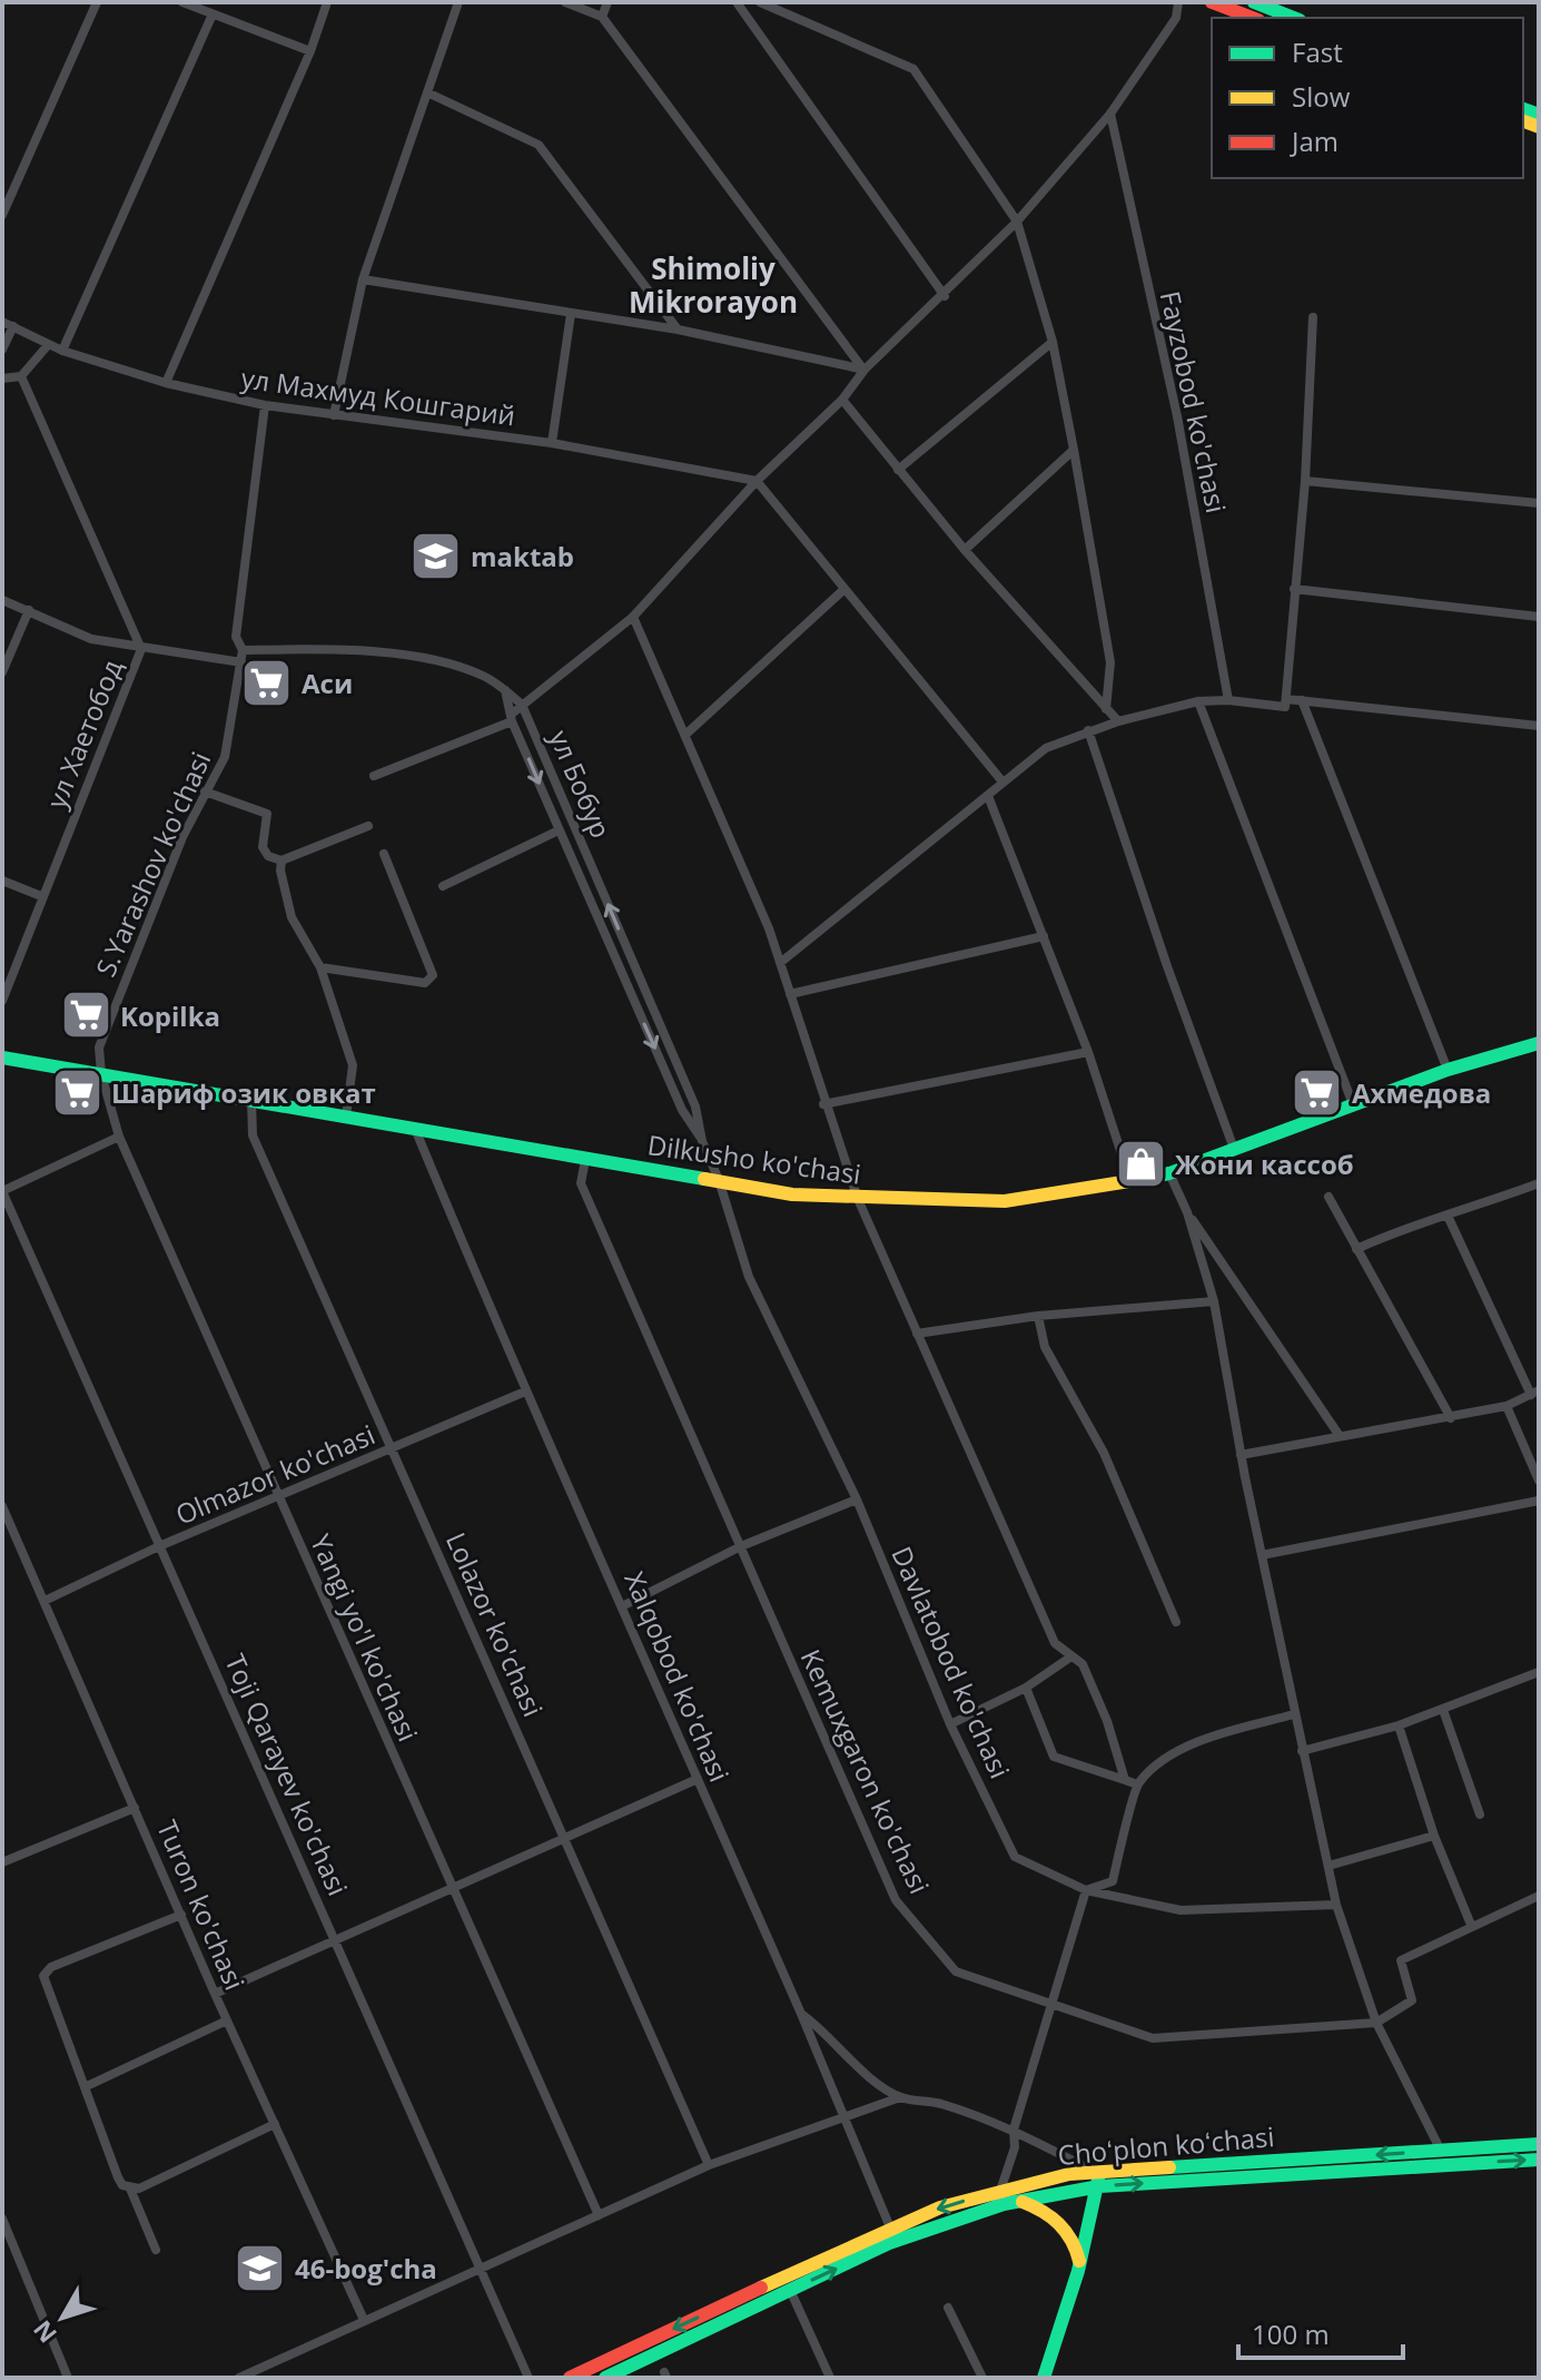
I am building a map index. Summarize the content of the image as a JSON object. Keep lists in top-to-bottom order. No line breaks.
{"streets":{"main road":["Dilkusho ko'chasi","Choʻplon koʻchasi"],"street":["ул Махмуд Кошгарий","Fayzobod ko'chasi","ул Хаетобод","ул Бобур","S.Yarashov ko'chasi","Olmazor ko'chasi","Lolazor ko'chasi","Yangi yo'l ko'chasi","Davlatobod ko'chasi","Xalqobod ko'chasi","Kemuxgaron ko'chasi","Toji Qarayev ko'chasi","Turon ko'chasi"]},"crossings":[["ул Махмуд Кошгарий","ул Бобур"],["ул Махмуд Кошгарий","S.Yarashov ko'chasi"],["ул Бобур","Dilkusho ko'chasi"],["ул Бобур","Davlatobod ko'chasi"],["S.Yarashov ko'chasi","Dilkusho ko'chasi"],["S.Yarashov ko'chasi","Yangi yo'l ko'chasi"],["Dilkusho ko'chasi","Lolazor ko'chasi"],["Dilkusho ko'chasi","Yangi yo'l ko'chasi"],["Dilkusho ko'chasi","Davlatobod ko'chasi"],["Dilkusho ko'chasi","Xalqobod ko'chasi"],["Dilkusho ko'chasi","Kemuxgaron ko'chasi"],["Olmazor ko'chasi","Lolazor ko'chasi"],["Olmazor ko'chasi","Yangi yo'l ko'chasi"],["Olmazor ko'chasi","Xalqobod ko'chasi"],["Olmazor ko'chasi","Toji Qarayev ko'chasi"],["Olmazor ko'chasi","Turon ko'chasi"],["Xalqobod ko'chasi","Choʻplon koʻchasi"]],"districts":["Shimoliy Mikrorayon"],"places":{"school or university":["maktab","46-bog'cha"],"supermarket":["Аси","Kopilka","Шариф озик овкат","Ахмедова"],"shop":["Жони кассоб"]},"legend":["Fast","Slow","Jam"],"scale_bar":"100 m","north":"bottom left"}
